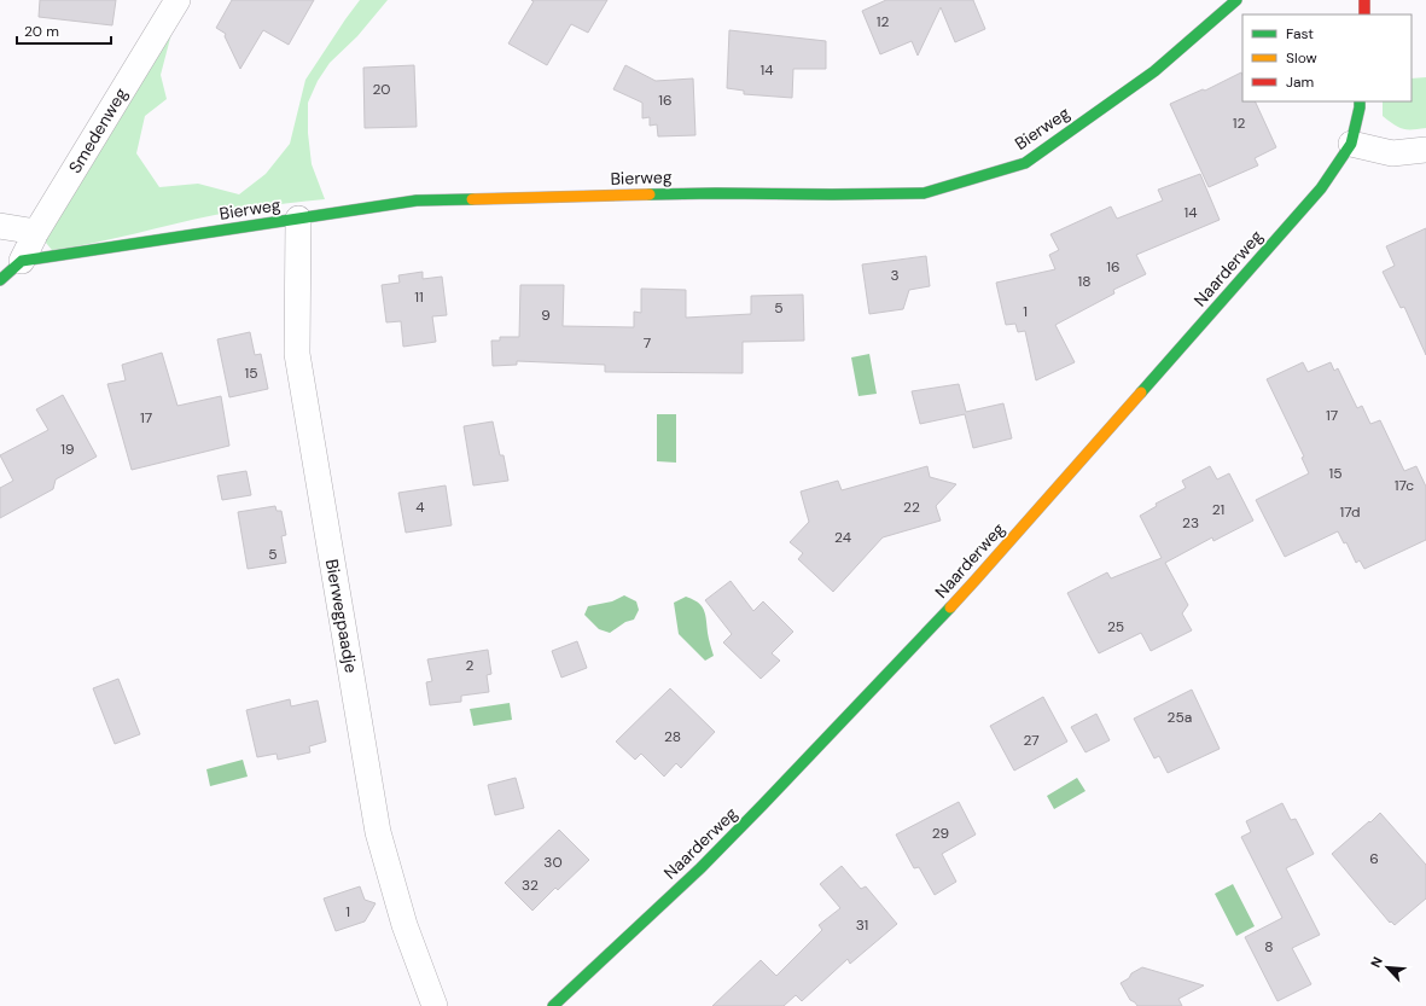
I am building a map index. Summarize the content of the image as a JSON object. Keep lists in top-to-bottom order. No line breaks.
{"streets":{"street":["Bierweg","Smedenweg","Naarderweg","Bierwegpaadje"]},"crossings":[["Bierweg","Smedenweg"],["Bierweg","Bierwegpaadje"]],"house_numbers":["12","14","20","16","12","14","16","3","18","11","5","1","9","7","15","17","17","19","15","17c","4","22","21","17d","23","24","5","25","2","25a","28","27","29","6","30","32","1","31","8"],"legend":["Fast","Slow","Jam"],"scale_bar":"20 m","north":"top left"}
